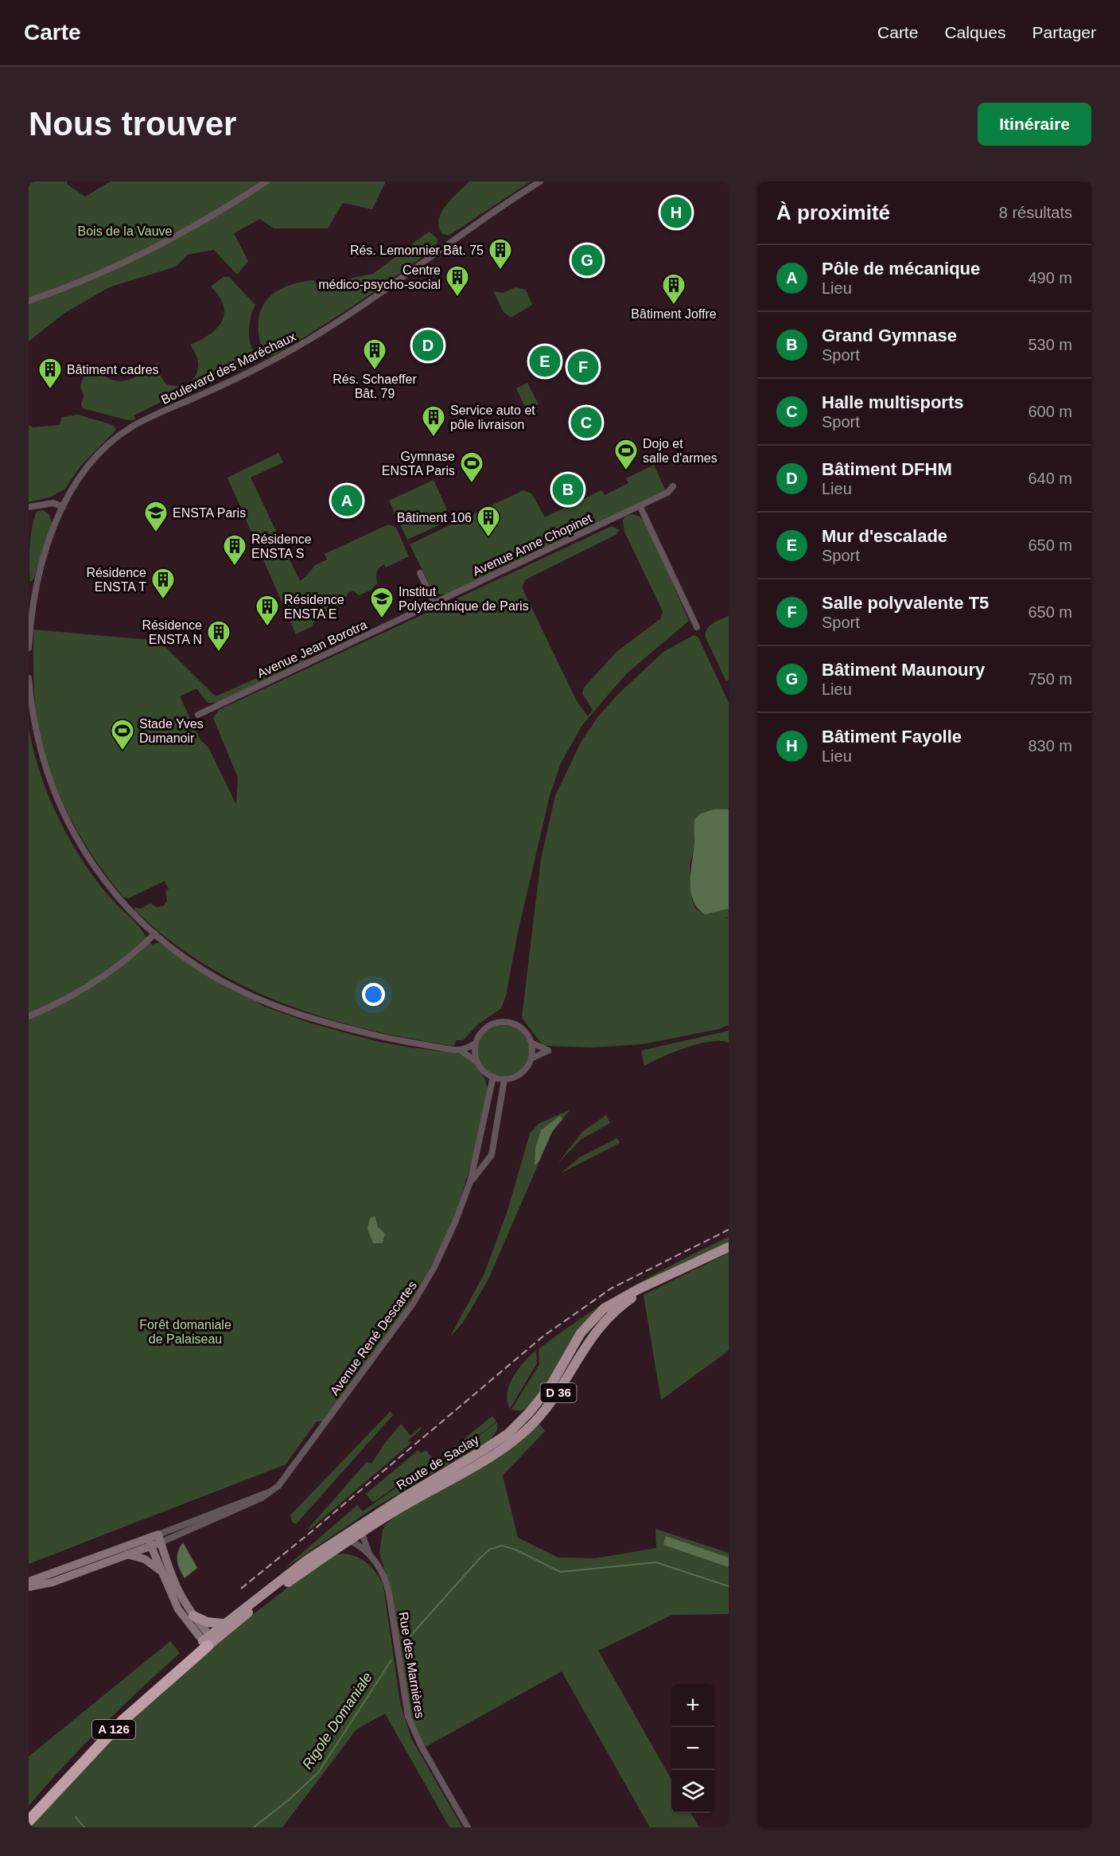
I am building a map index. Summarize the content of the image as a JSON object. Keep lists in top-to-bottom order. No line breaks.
{"streets":{"highway":["A 126"],"main road":["D 36","Route de Saclay"],"street":["Boulevard des Maréchaux","Avenue Anne Chopinet","Avenue Jean Borotra","Avenue René Descartes","Rue des Marnières"]},"crossings":[["Avenue Anne Chopinet","Avenue Jean Borotra"],["Route de Saclay","Rue des Marnières"],["Route de Saclay","A 126"]],"water":["Rigole Domaniale"],"parks":["Bois de la Vauve","Forêt domaniale de Palaiseau"],"places":{"building":["Rés. Lemonnier Bât. 75","Centre médico-psycho-social","Bâtiment Joffre","Rés. Schaeffer Bât. 79","Bâtiment cadres","Service auto et pôle livraison","Bâtiment 106","Résidence ENSTA S","Résidence ENSTA T","Résidence ENSTA E","Résidence ENSTA N"],"sports":["Dojo et salle d'armes","Gymnase ENSTA Paris","Stade Yves Dumanoir"],"school or university":["ENSTA Paris","Institut Polytechnique de Paris"]},"page":{"header":"Carte","nav":["Carte","Calques","Partager"],"buttons":"Itinéraire","title":"Nous trouver","heading":["À proximité","8 résultats"],"pins":["H","G","D","E","F","C","B","A"],"list":[{"mark":"A","name":"Pôle de mécanique","note":"Lieu","value":"490 m"},{"mark":"B","name":"Grand Gymnase","note":"Sport","value":"530 m"},{"mark":"C","name":"Halle multisports","note":"Sport","value":"600 m"},{"mark":"D","name":"Bâtiment DFHM","note":"Lieu","value":"640 m"},{"mark":"E","name":"Mur d'escalade","note":"Sport","value":"650 m"},{"mark":"F","name":"Salle polyvalente T5","note":"Sport","value":"650 m"},{"mark":"G","name":"Bâtiment Maunoury","note":"Lieu","value":"750 m"},{"mark":"H","name":"Bâtiment Fayolle","note":"Lieu","value":"830 m"}],"map_buttons":["+","−"]}}
